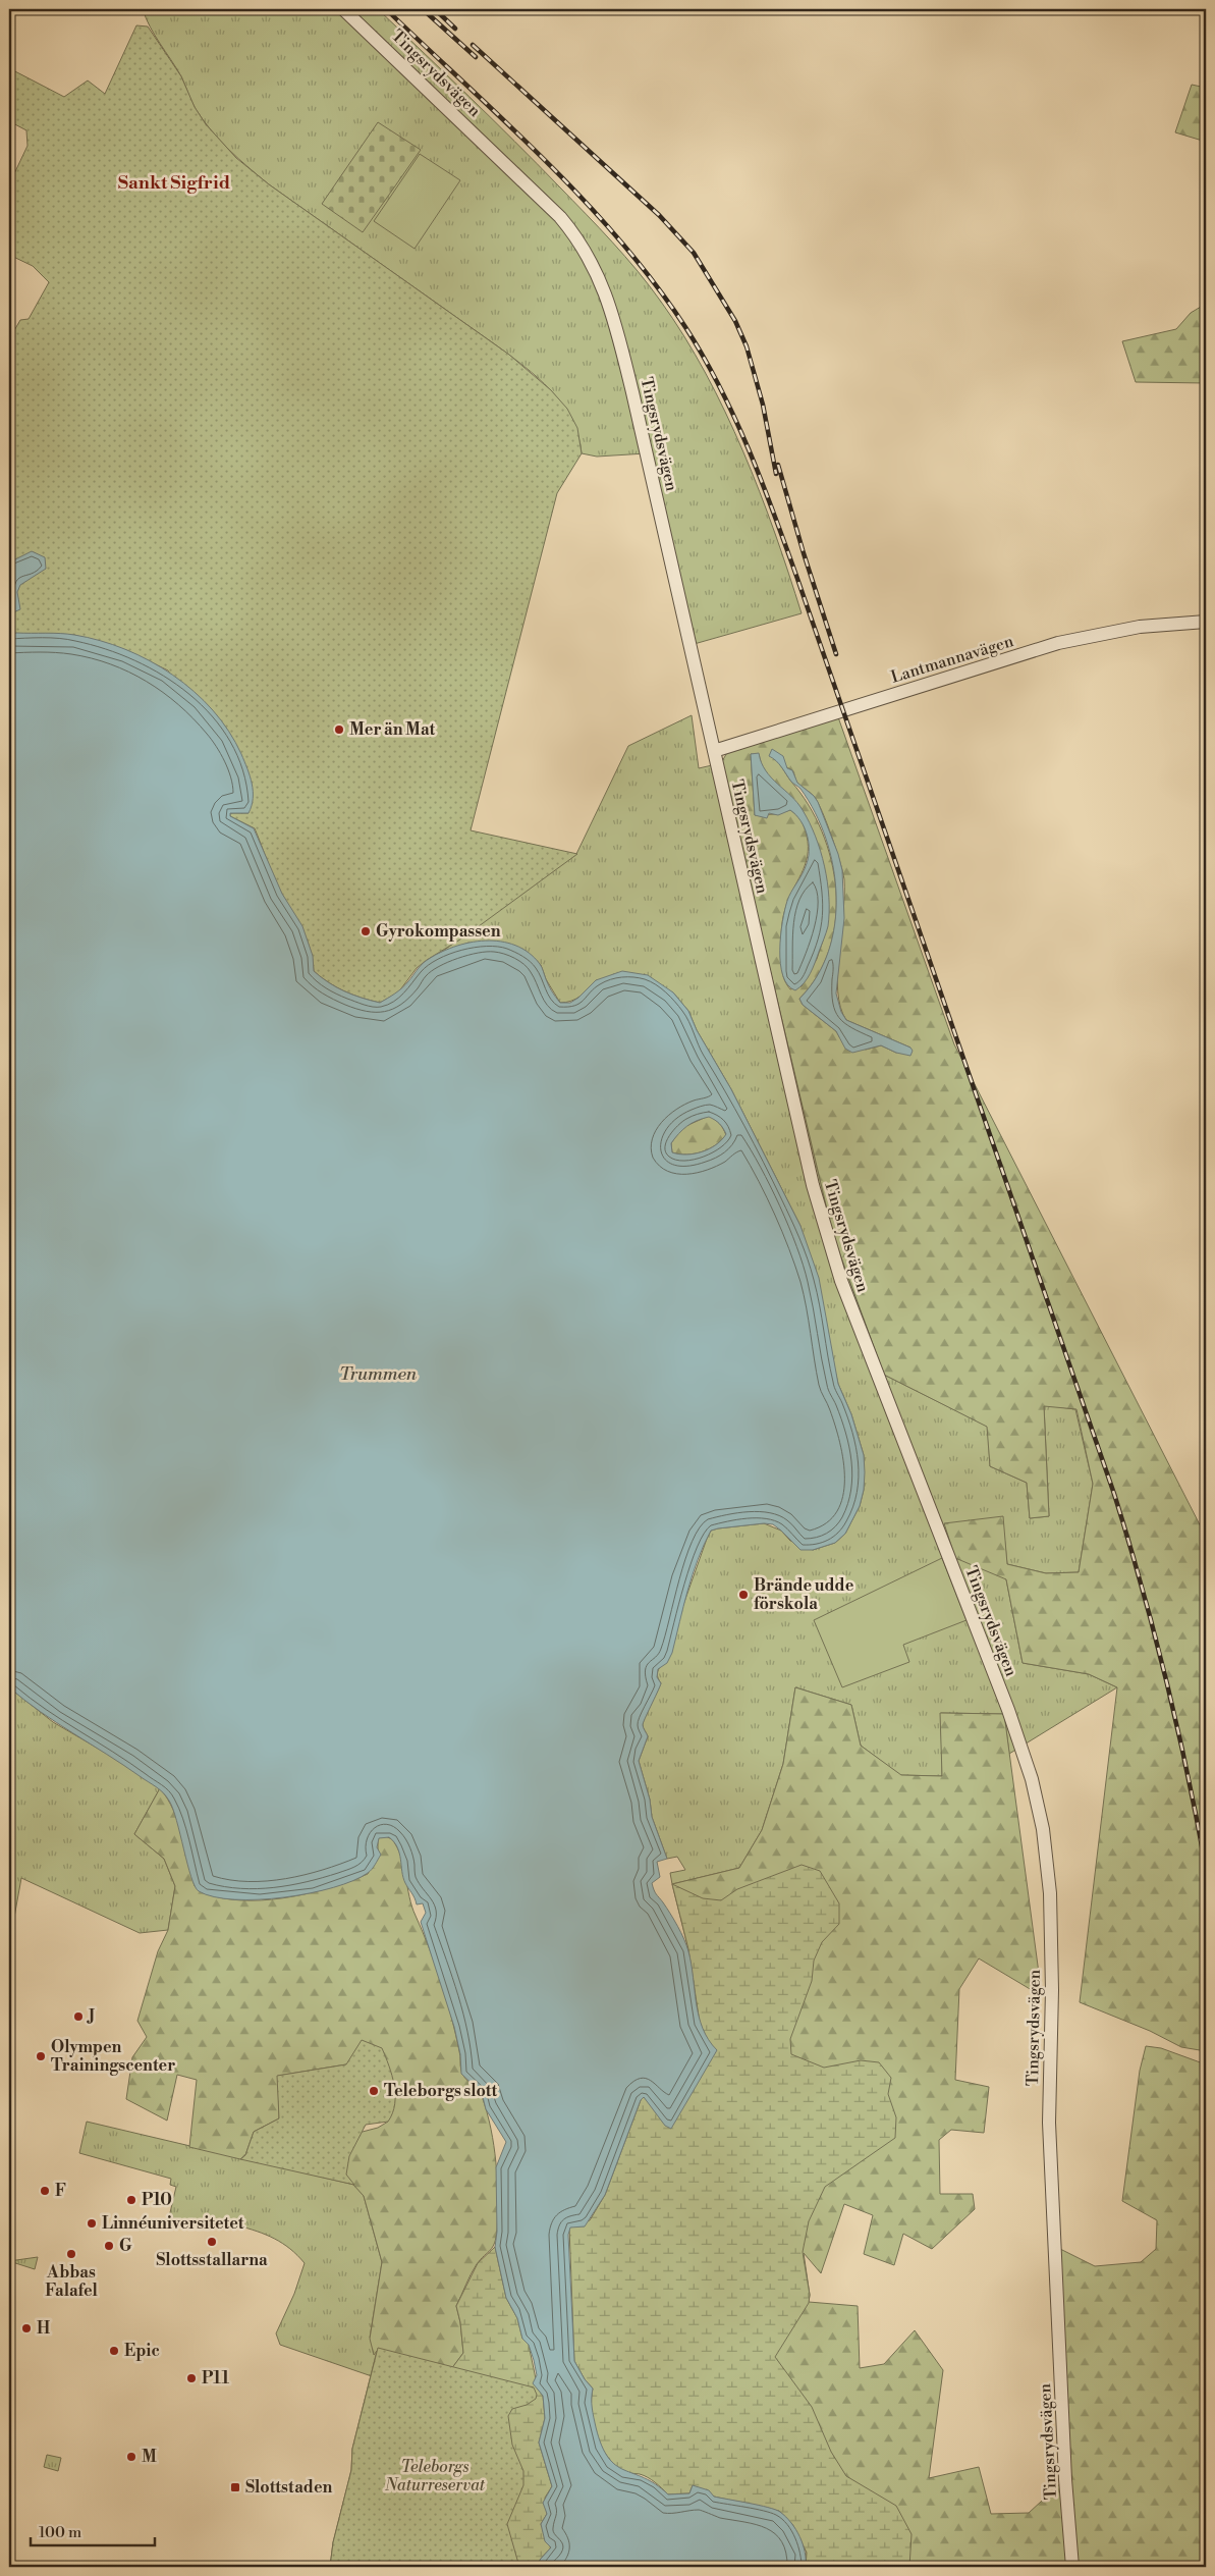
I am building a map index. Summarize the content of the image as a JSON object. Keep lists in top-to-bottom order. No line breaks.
{"streets":{"street":["Tingsrydsvägen","Lantmannavägen"]},"crossings":[["Tingsrydsvägen","Lantmannavägen"]],"districts":["Sankt Sigfrid"],"water":["Trummen"],"parks":["Teleborgs Naturreservat"],"places":{"other":["Mer än Mat","Gyrokompassen","Brände udde förskola","J","Olympen Trainingscenter","Teleborgs slott","F","P10","Linnéuniversitetet","Slottsstallarna","G","Abbas Falafel","H","Epic","P11","M"],"transit":["Slottstaden"]},"scale_bar":"100 m"}
